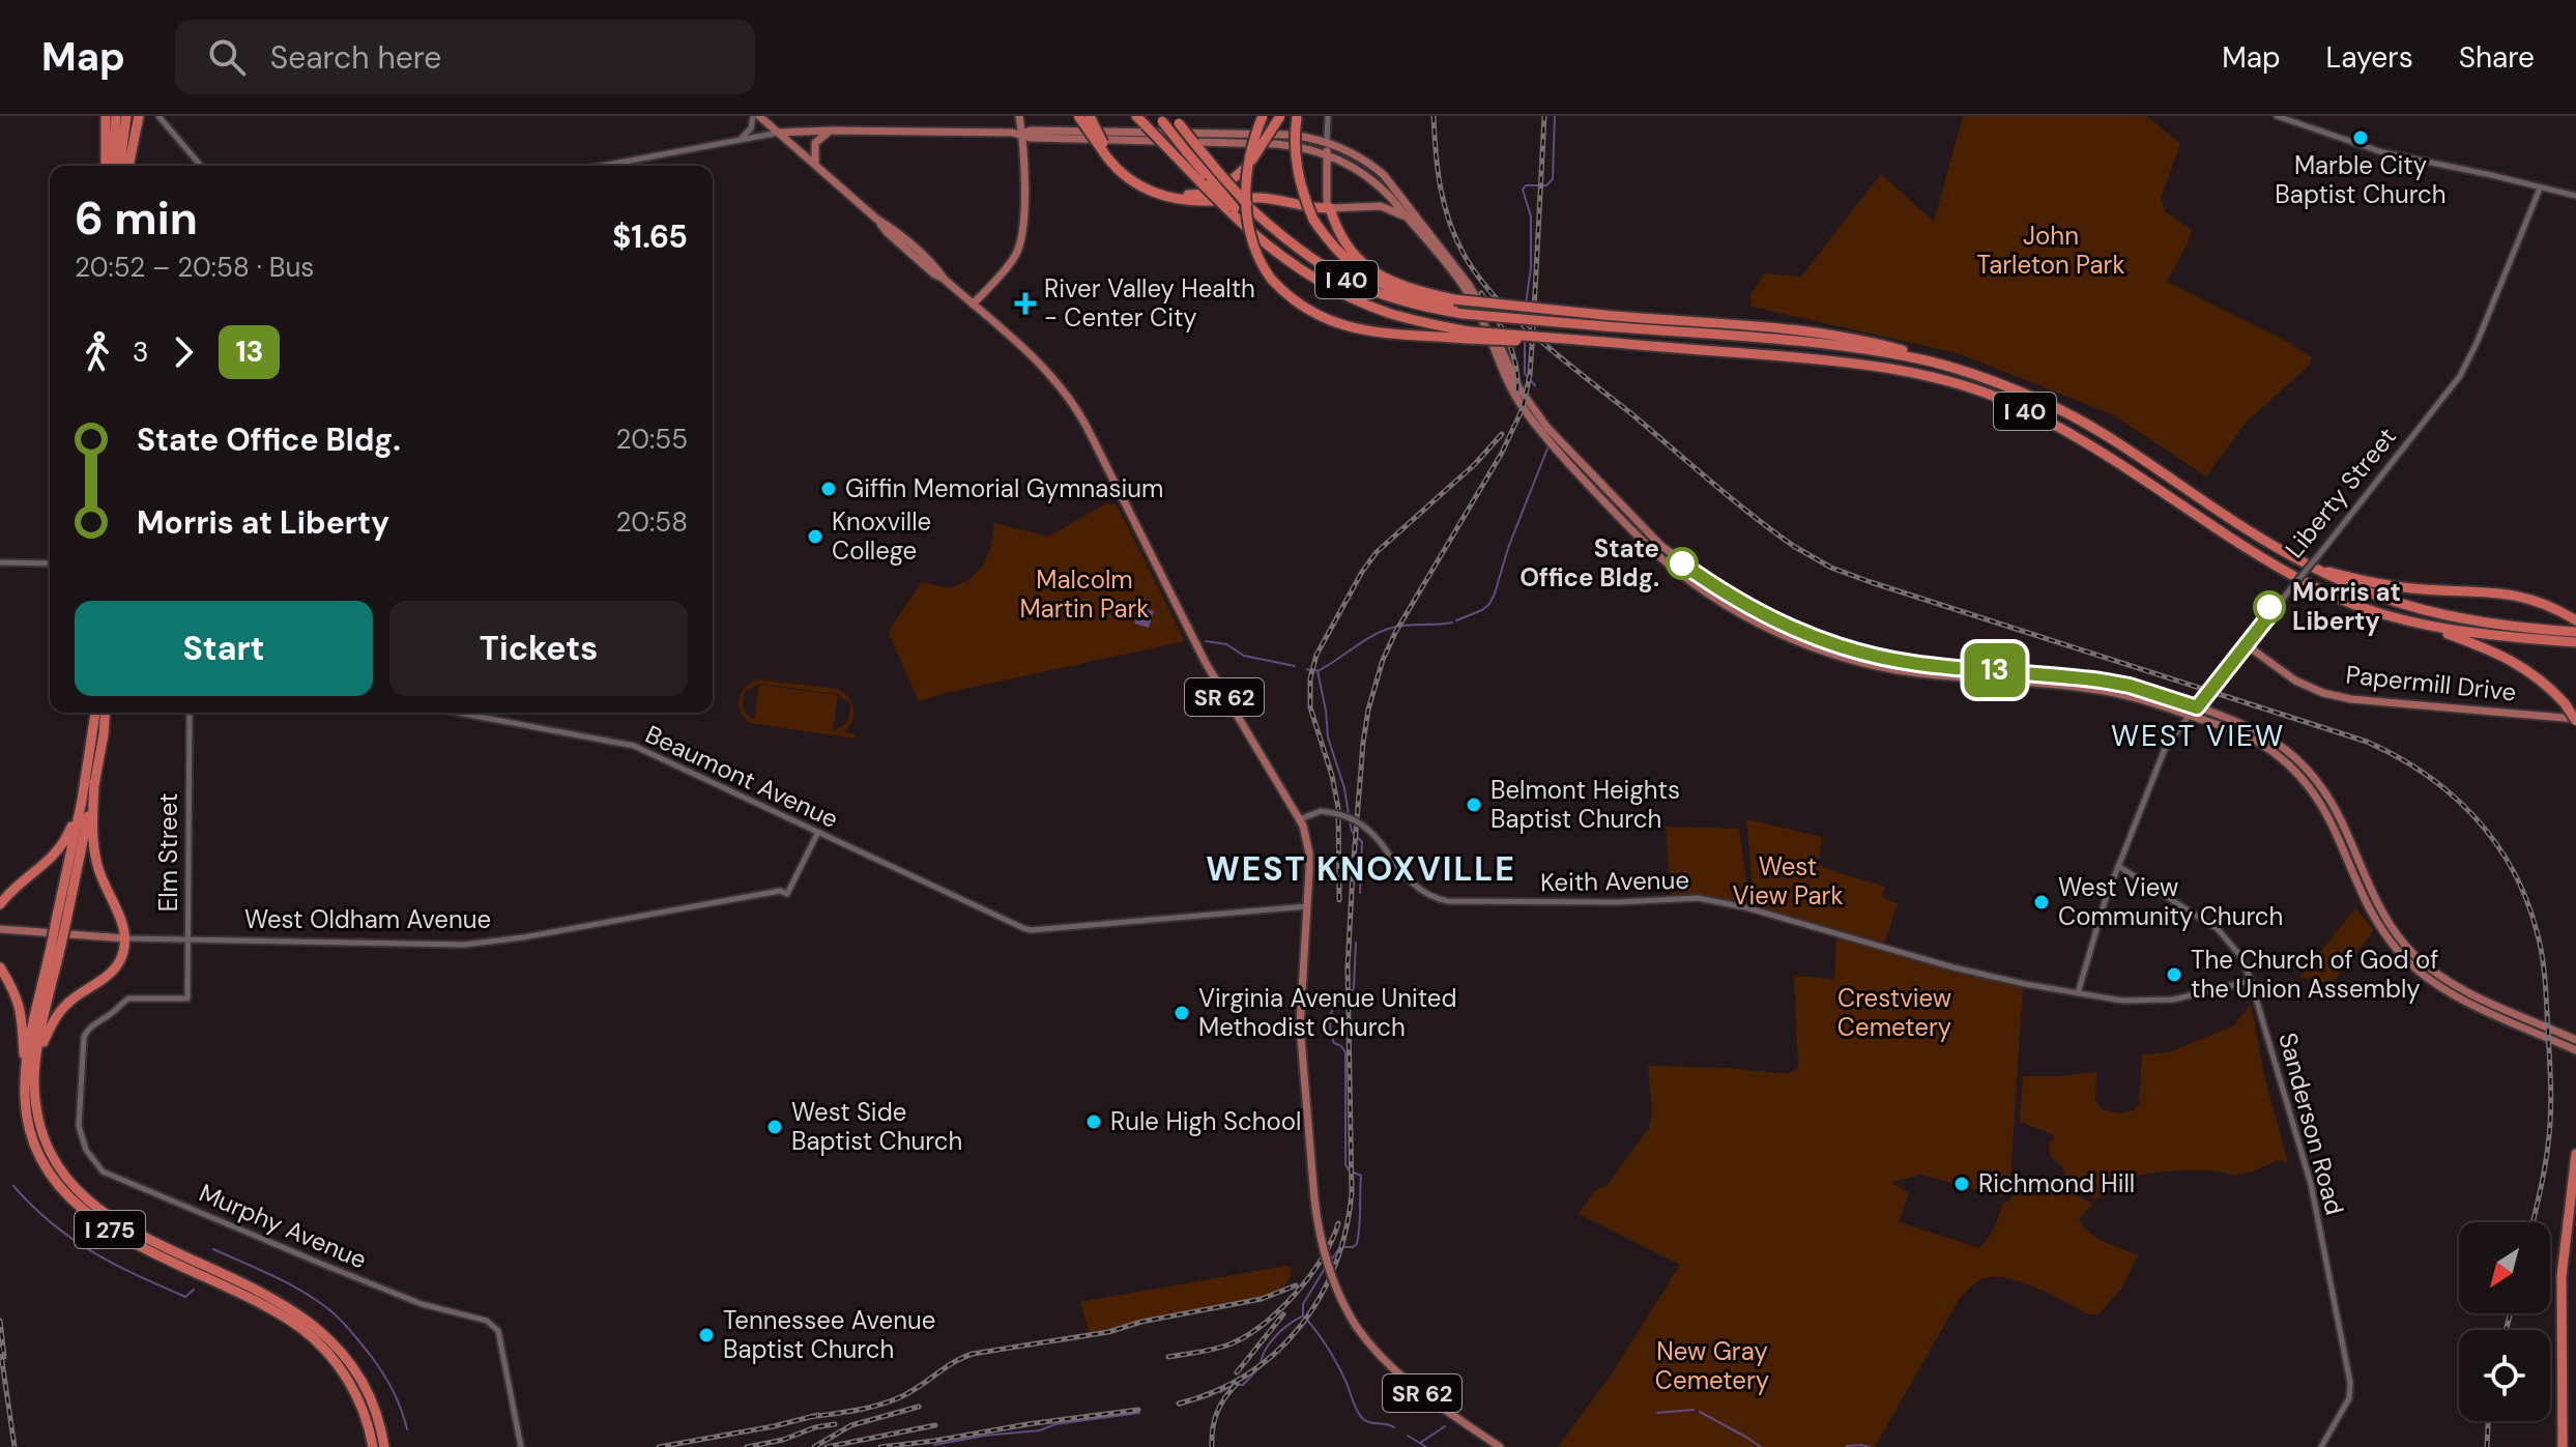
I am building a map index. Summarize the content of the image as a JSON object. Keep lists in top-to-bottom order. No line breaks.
{"streets":{"highway":["I 40","I 275"],"main road":["Liberty Street","Papermill Drive","SR 62","West Oldham Avenue"],"street":["Beaumont Avenue","Elm Street","Keith Avenue","Sanderson Road","Murphy Avenue"]},"crossings":[["Liberty Street","Papermill Drive"],["Liberty Street","Keith Avenue"],["Liberty Street","Sanderson Road"],["SR 62","Beaumont Avenue"],["SR 62","Keith Avenue"],["Beaumont Avenue","West Oldham Avenue"],["Elm Street","West Oldham Avenue"],["Elm Street","Murphy Avenue"],["Keith Avenue","Sanderson Road"]],"districts":["WEST VIEW","WEST KNOXVILLE"],"parks":["John Tarleton Park","Malcolm Martin Park","West View Park","Crestview Cemetery","New Gray Cemetery"],"places":{"other":["Marble City Baptist Church","Giffin Memorial Gymnasium","Knoxville College","State Office Bldg.","Morris at Liberty","Belmont Heights Baptist Church","West View Community Church","The Church of God of the Union Assembly","Virginia Avenue United Methodist Church","Rule High School","West Side Baptist Church","Richmond Hill","Tennessee Avenue Baptist Church"],"health":["River Valley Health - Center City"]},"lines":["bus line 13"],"north":"bottom left","page":{"header":"Map","search":"Search here","nav":["Map","Layers","Share"],"on_map":"13","heading":["6 min","20:52 – 20:58 · Bus","$1.65"],"legs":["3","13"],"list":[{"name":"State Office Bldg.","value":"20:55"},{"name":"Morris at Liberty","value":"20:58"}],"buttons":["Start","Tickets"]}}
